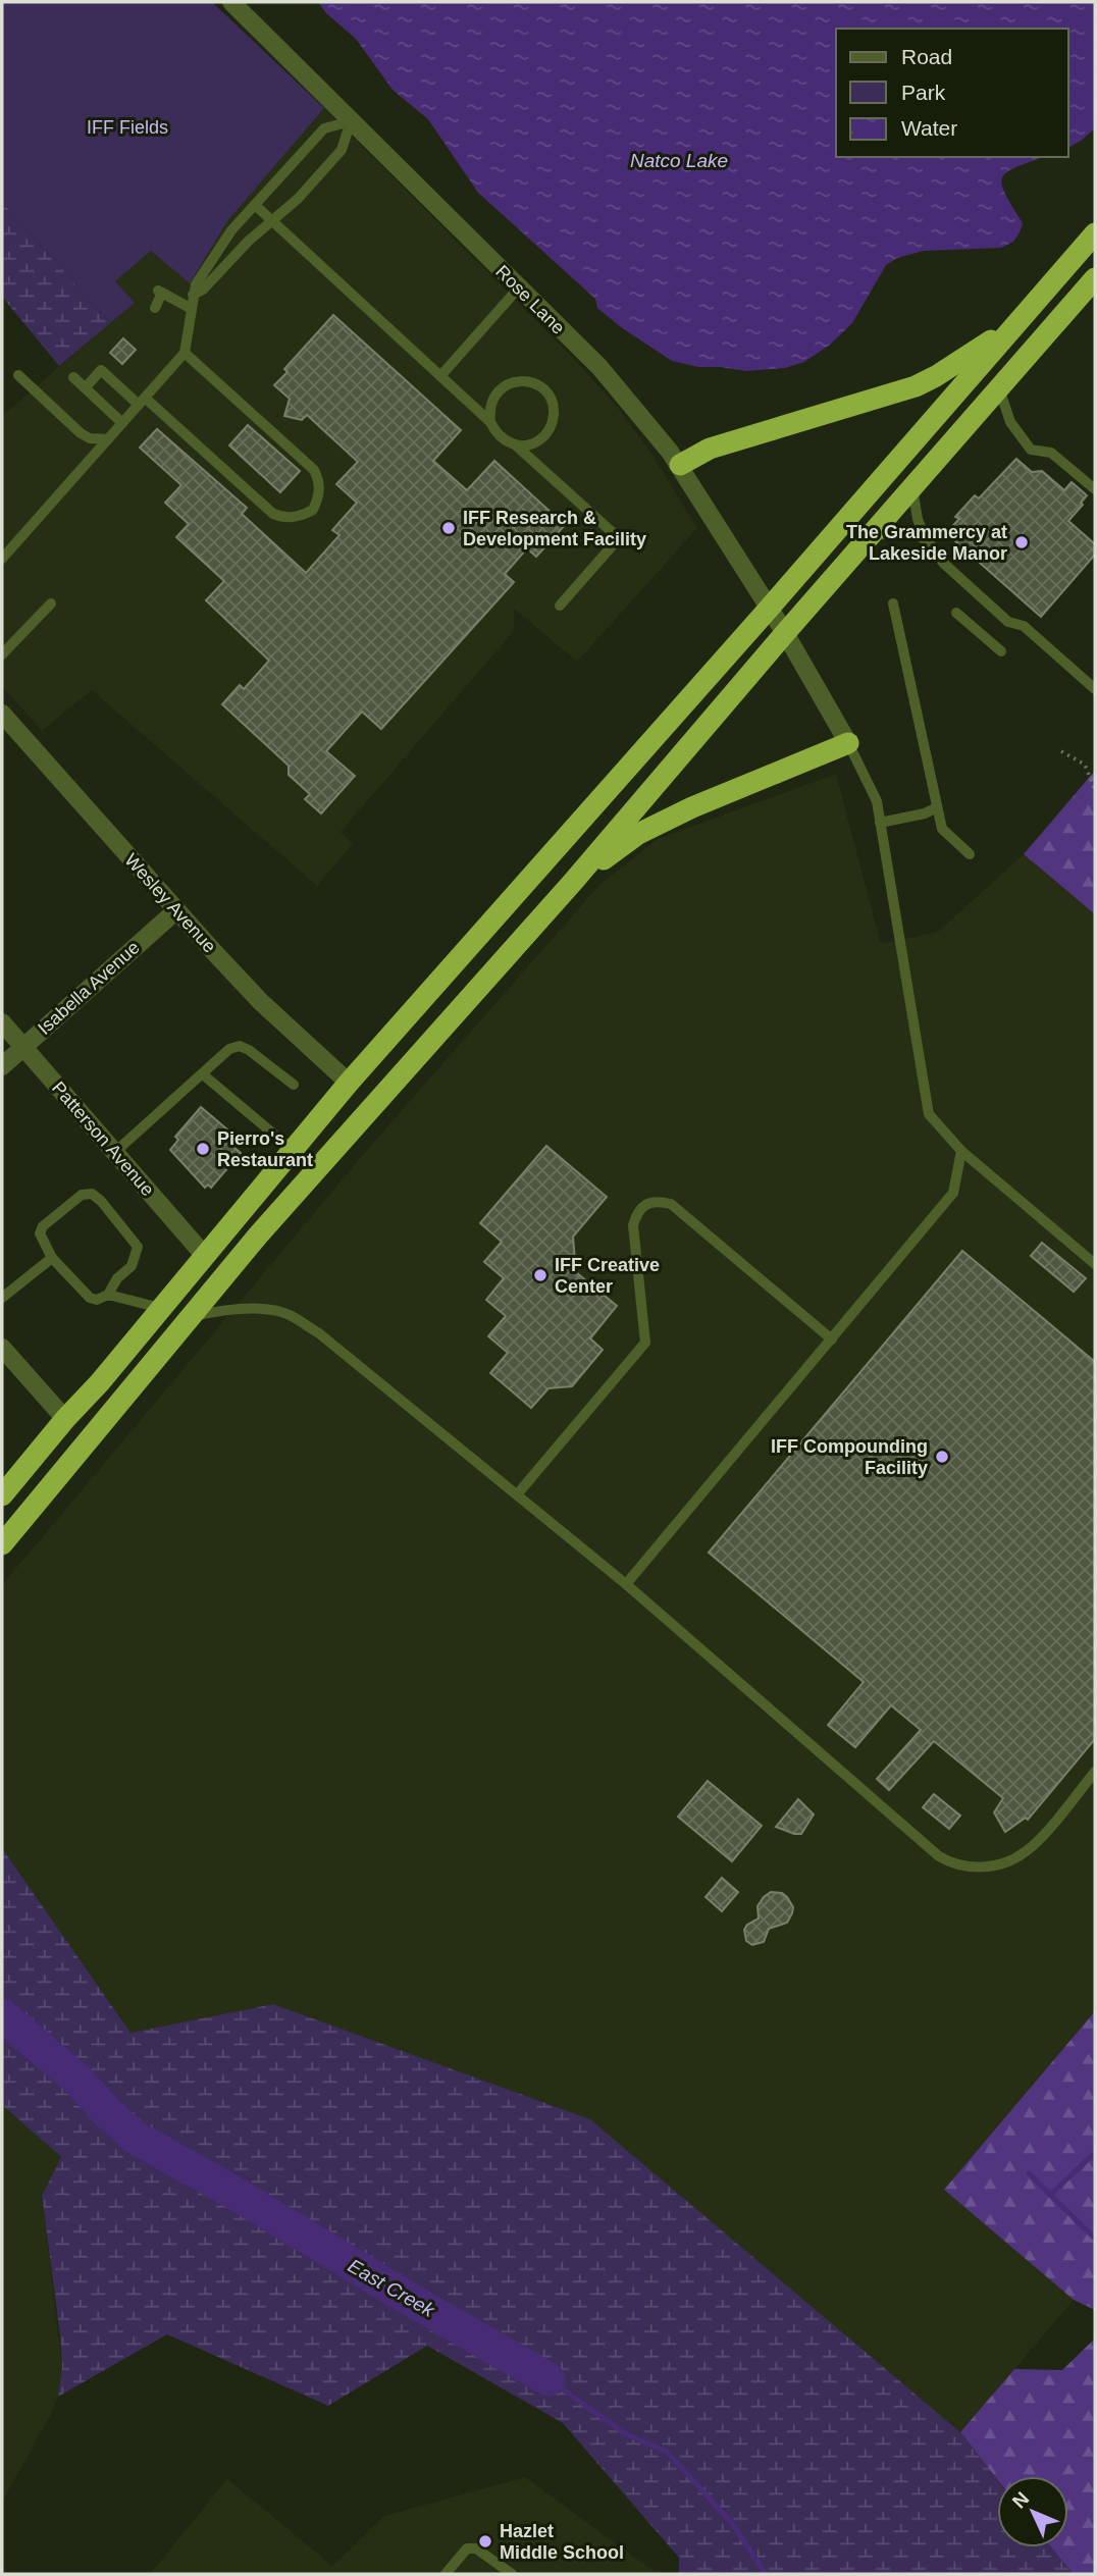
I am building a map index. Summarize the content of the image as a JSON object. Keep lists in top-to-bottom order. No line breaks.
{"streets":{"street":["Rose Lane","Wesley Avenue","Isabella Avenue","Patterson Avenue"]},"crossings":[["Wesley Avenue","Isabella Avenue"],["Isabella Avenue","Patterson Avenue"]],"water":["Natco Lake","East Creek"],"parks":["IFF Fields"],"places":["IFF Research & Development Facility","The Grammercy at Lakeside Manor","Pierro's Restaurant","IFF Creative Center","IFF Compounding Facility","Hazlet Middle School"],"legend":["Road","Park","Water"],"north":"top left"}
